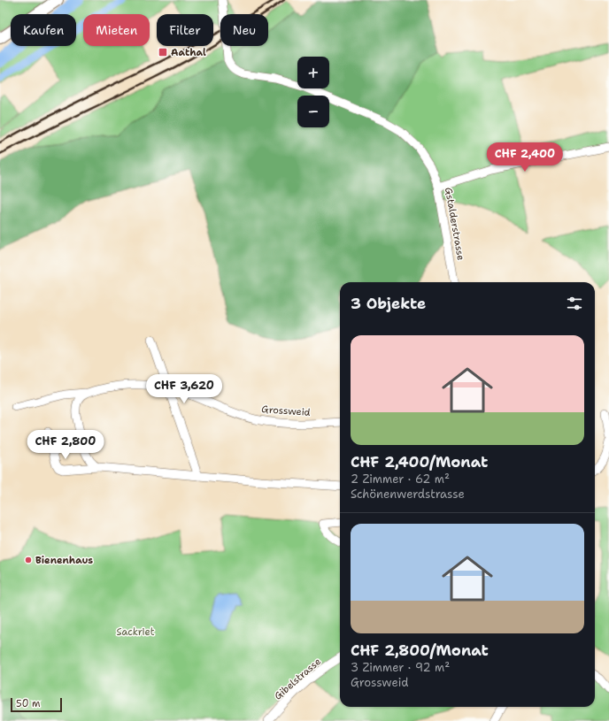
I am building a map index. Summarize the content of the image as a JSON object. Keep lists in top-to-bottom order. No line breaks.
{"streets":{"street":["Gstalderstrasse","Grossweid","Gibelstrasse"]},"parks":["Sackriet"],"places":{"transit":["Aathal"],"other":["Bienenhaus"]},"scale_bar":"50 m","page":{"chip":["Kaufen","Mieten","Filter","Neu"],"map_buttons":["+","−"],"price":["CHF 2,400","CHF 3,620","CHF 2,800"],"heading":"3 Objekte","list":[{"name":"CHF 2,400/Monat","note":"2 Zimmer · 62 m² · Schönenwerdstrasse"},{"name":"CHF 2,800/Monat","note":"3 Zimmer · 92 m² · Grossweid"}],"scale":"50 m"}}
